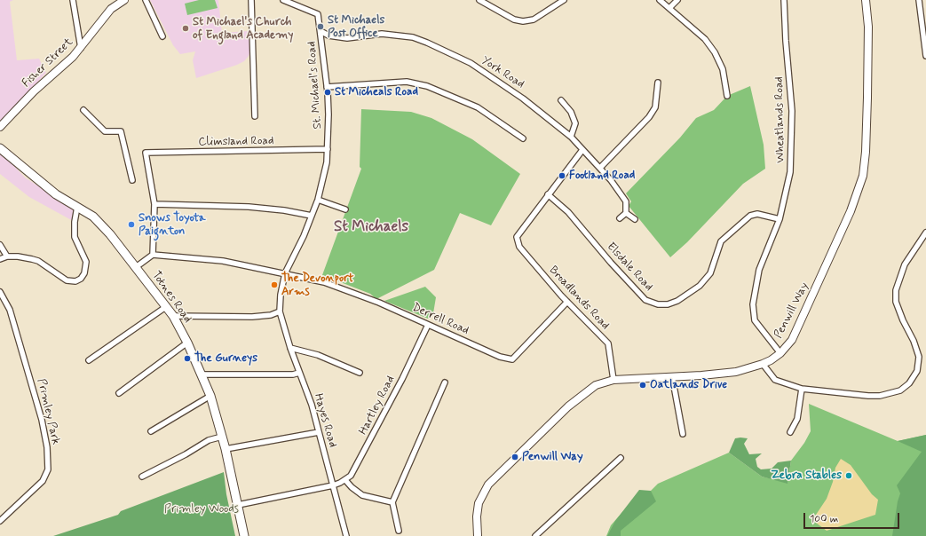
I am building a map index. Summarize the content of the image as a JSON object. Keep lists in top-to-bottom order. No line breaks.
{"streets":{"main road":["Totnes Road"],"street":["Fisher Street","York Road","St. Michael's Road","Wheatlands Road","Climsland Road","Elsdale Road","Broadlands Road","Penwill Way","Derrell Road","Hartley Road","Primley Park","Hayes Road"]},"crossings":[["York Road","St. Michael's Road"],["St. Michael's Road","Climsland Road"],["St. Michael's Road","Derrell Road"],["St. Michael's Road","Hayes Road"],["Wheatlands Road","Elsdale Road"],["Wheatlands Road","Penwill Way"],["Elsdale Road","Broadlands Road"],["Broadlands Road","Penwill Way"],["Broadlands Road","Derrell Road"],["Derrell Road","Hartley Road"]],"districts":["St Michaels"],"parks":["Primley Woods"],"places":["St Michaels Post Office","St Michael's Church of England Academy","St Micheals Road","Footland Road","Snows Toyota Paignton","The Devonport Arms","The Gurneys","Oatlands Drive","Penwill Way","Zebra Stables"],"scale_bar":"100 m"}
